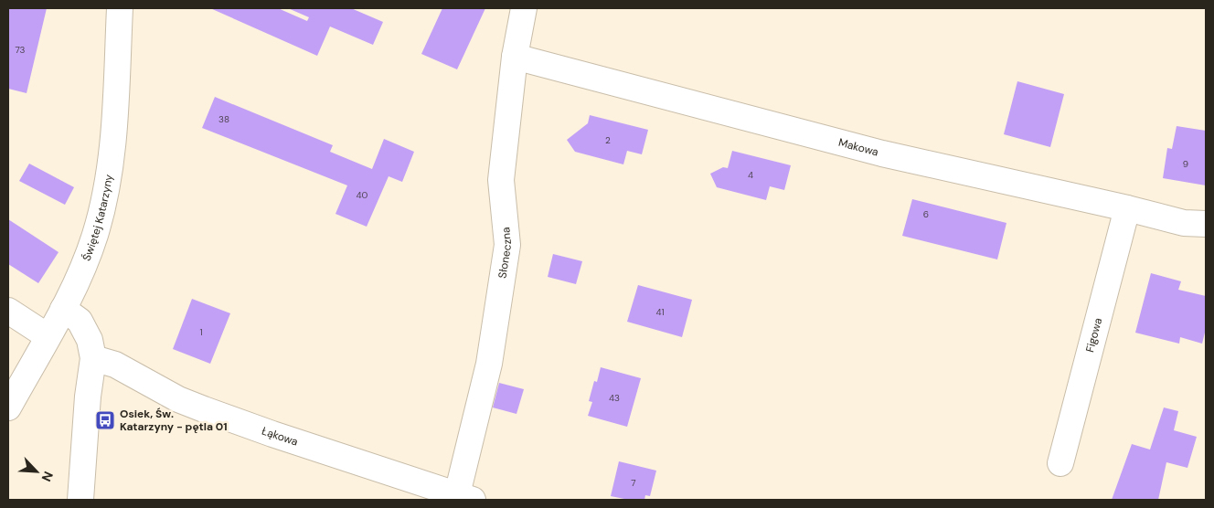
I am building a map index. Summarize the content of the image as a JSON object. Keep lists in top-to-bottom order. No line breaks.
{"streets":{"street":["Makowa","Świętej Katarzyny","Słoneczna","Figowa","Łąkowa"]},"crossings":[["Makowa","Słoneczna"],["Makowa","Figowa"],["Słoneczna","Łąkowa"]],"places":{"bus stop":["Osiek, Św. Katarzyny - pętla 01"]},"house_numbers":["73","38","2","9","4","40","6","41","1","43","7"],"north":"bottom right"}
